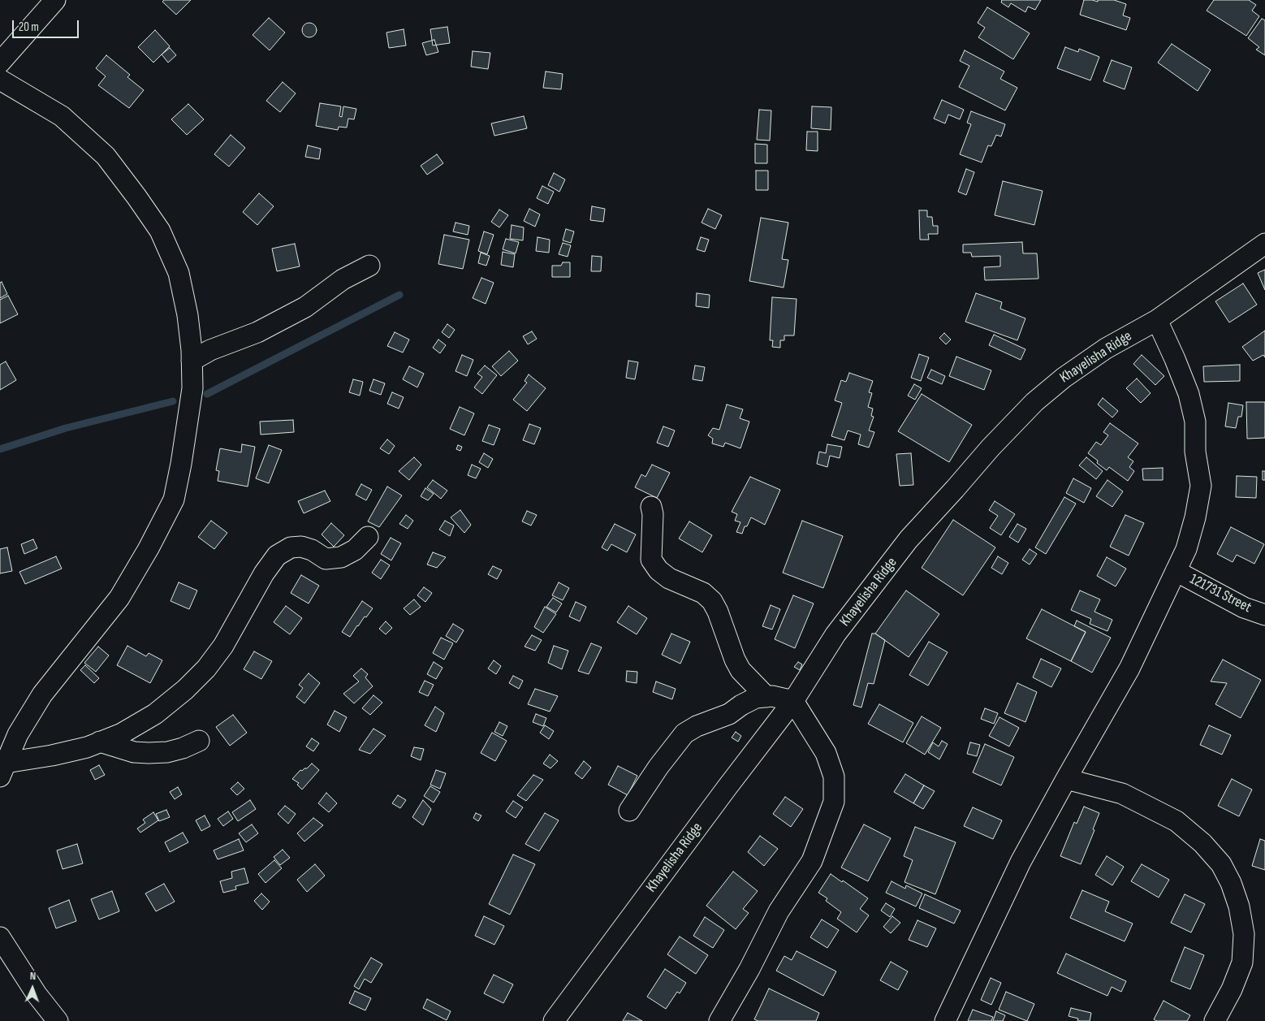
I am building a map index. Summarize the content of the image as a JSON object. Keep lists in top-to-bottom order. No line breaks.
{"streets":{"street":["Khayelisha Ridge","121731 Street"]},"scale_bar":"20 m","north":"top"}
